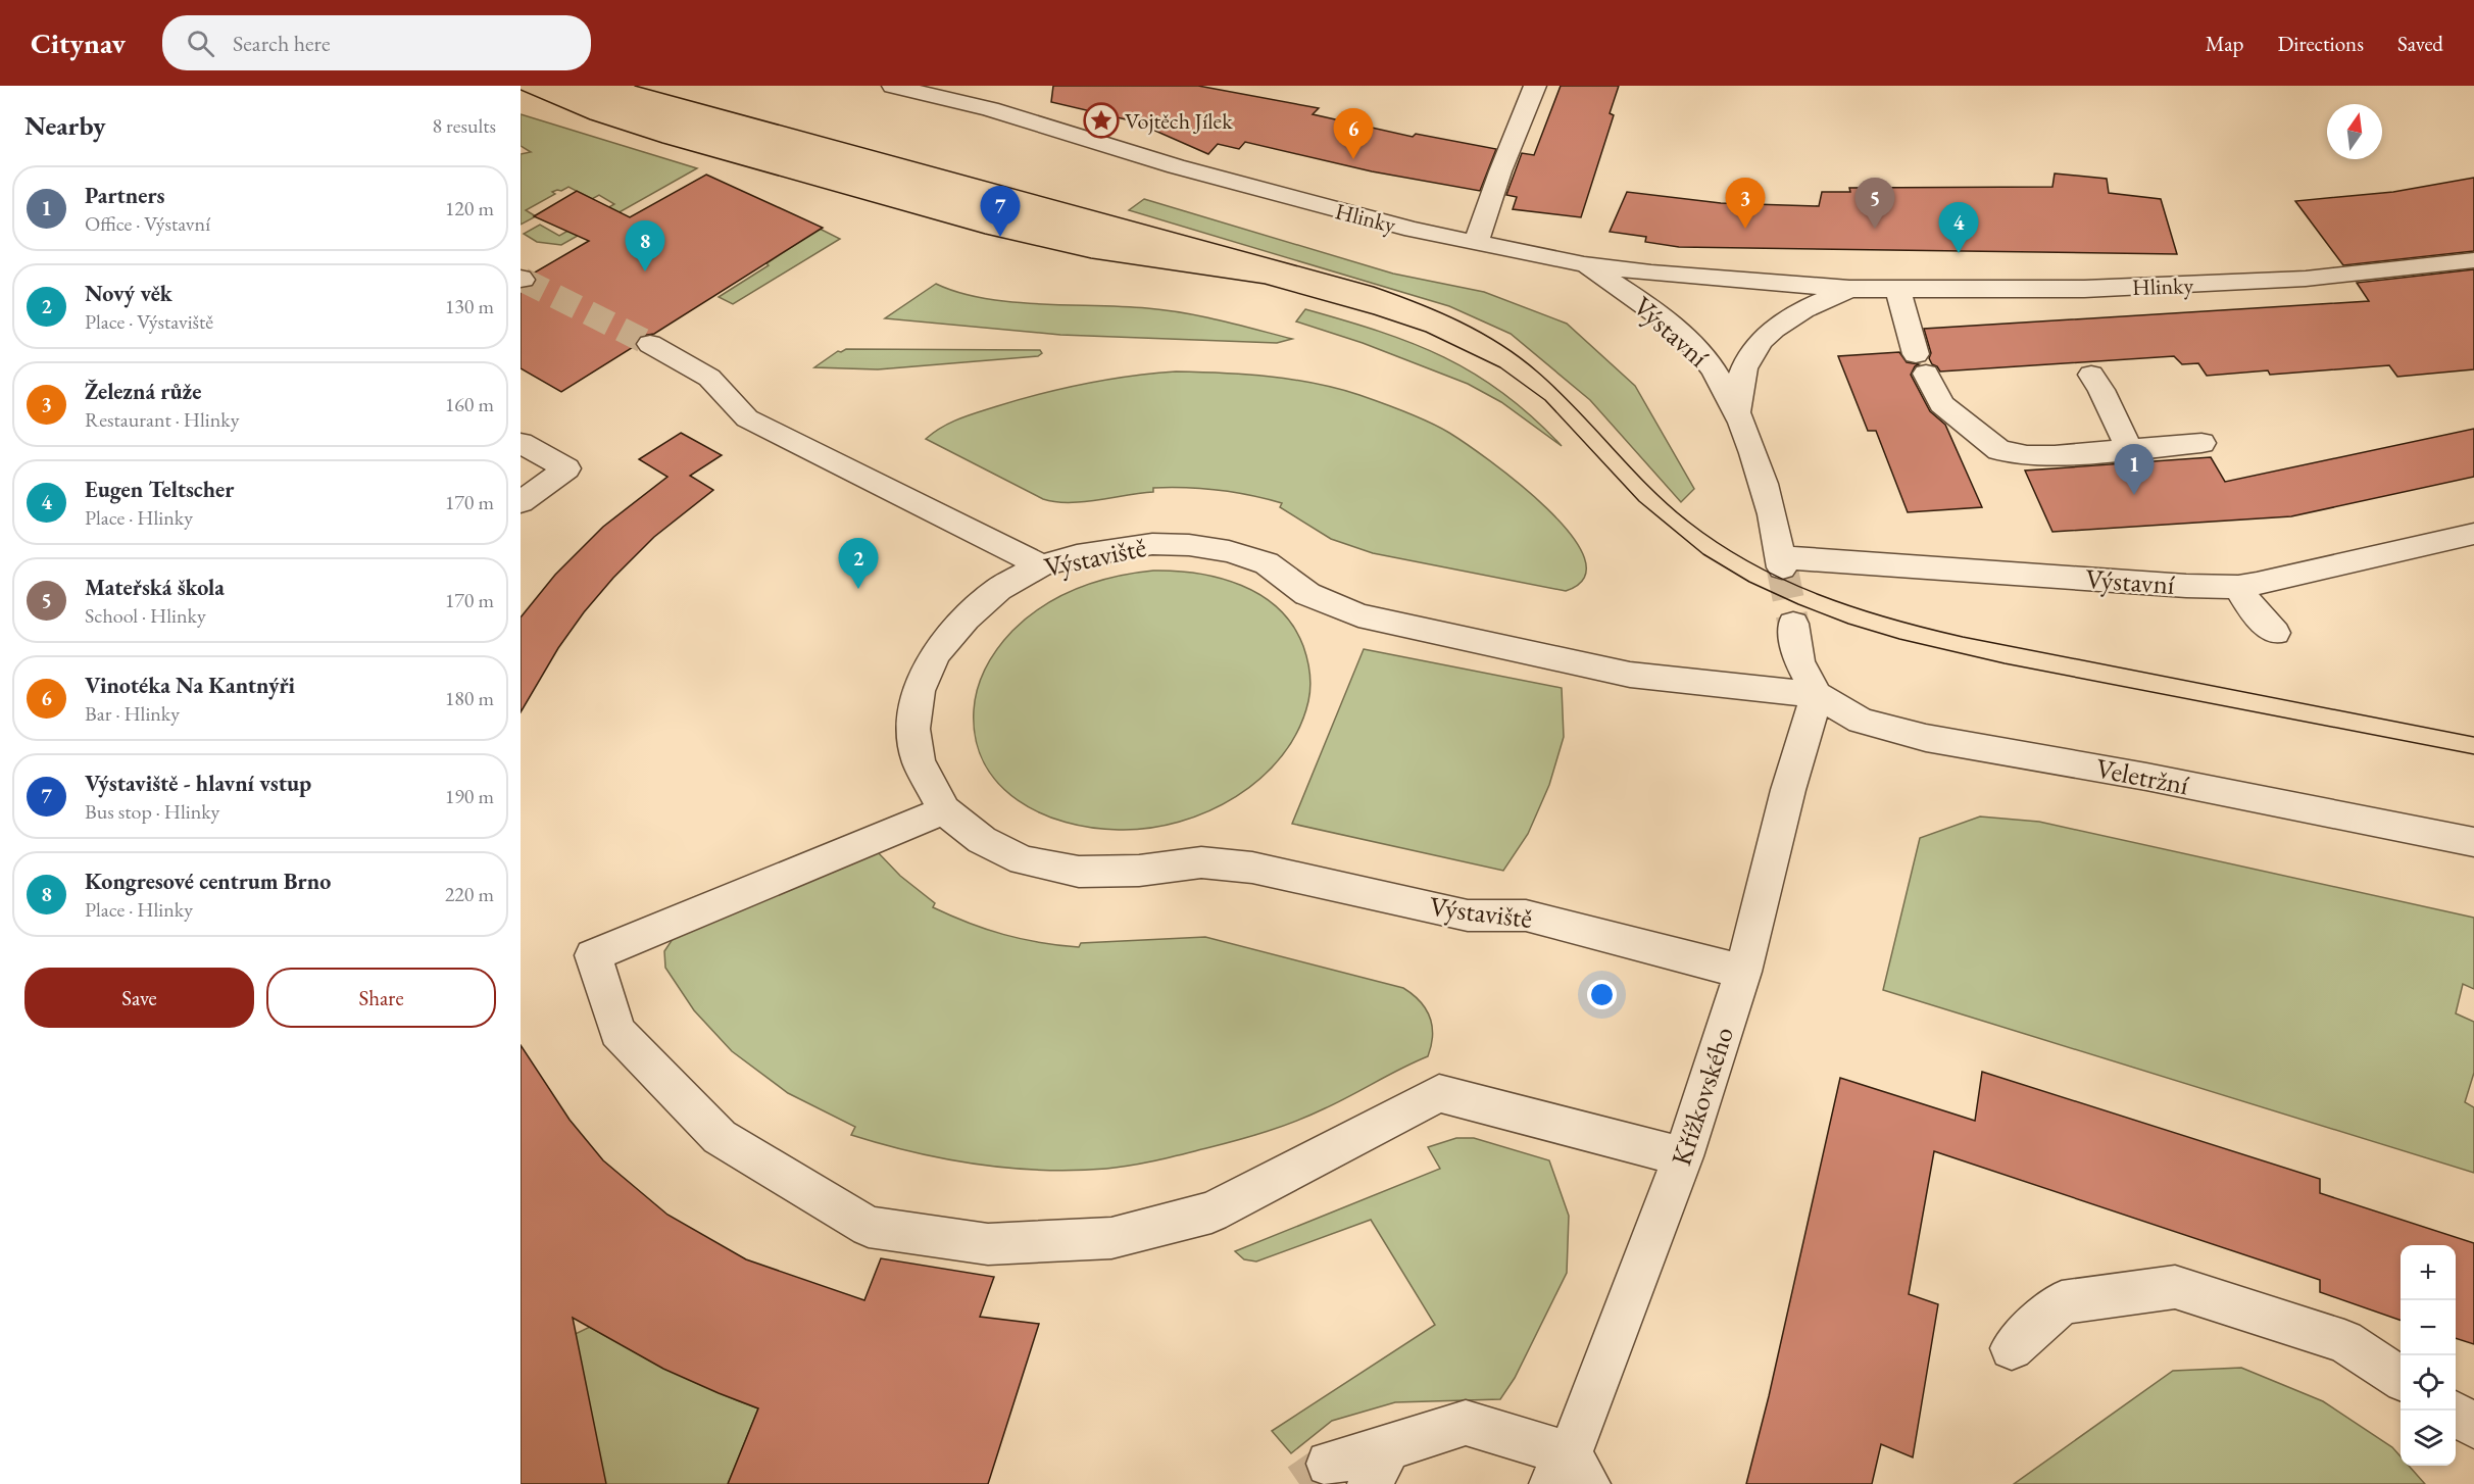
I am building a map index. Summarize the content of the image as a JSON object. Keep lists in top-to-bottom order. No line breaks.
{"streets":{"street":["Hlinky","Výstavní","Výstaviště","Veletržní","Křížkovského"]},"crossings":[["Hlinky","Výstavní"],["Výstaviště","Veletržní"],["Výstaviště","Křížkovského"],["Veletržní","Křížkovského"]],"places":{"place":["Vojtěch Jílek"]},"north":"top","page":{"header":"Citynav","search":"Search here","nav":["Map","Directions","Saved"],"heading":["Nearby","8 results"],"pins":["6","3","5","7","4","8","1","2"],"list":[{"mark":"1","name":"Partners","note":"Office · Výstavní","value":"120 m"},{"mark":"2","name":"Nový věk","note":"Place · Výstaviště","value":"130 m"},{"mark":"3","name":"Železná růže","note":"Restaurant · Hlinky","value":"160 m"},{"mark":"4","name":"Eugen Teltscher","note":"Place · Hlinky","value":"170 m"},{"mark":"5","name":"Mateřská škola","note":"School · Hlinky","value":"170 m"},{"mark":"6","name":"Vinotéka Na Kantnýři","note":"Bar · Hlinky","value":"180 m"},{"mark":"7","name":"Výstaviště - hlavní vstup","note":"Bus stop · Hlinky","value":"190 m"},{"mark":"8","name":"Kongresové centrum Brno","note":"Place · Hlinky","value":"220 m"}],"buttons":["Save","Share"],"map_buttons":["+","−"]}}
